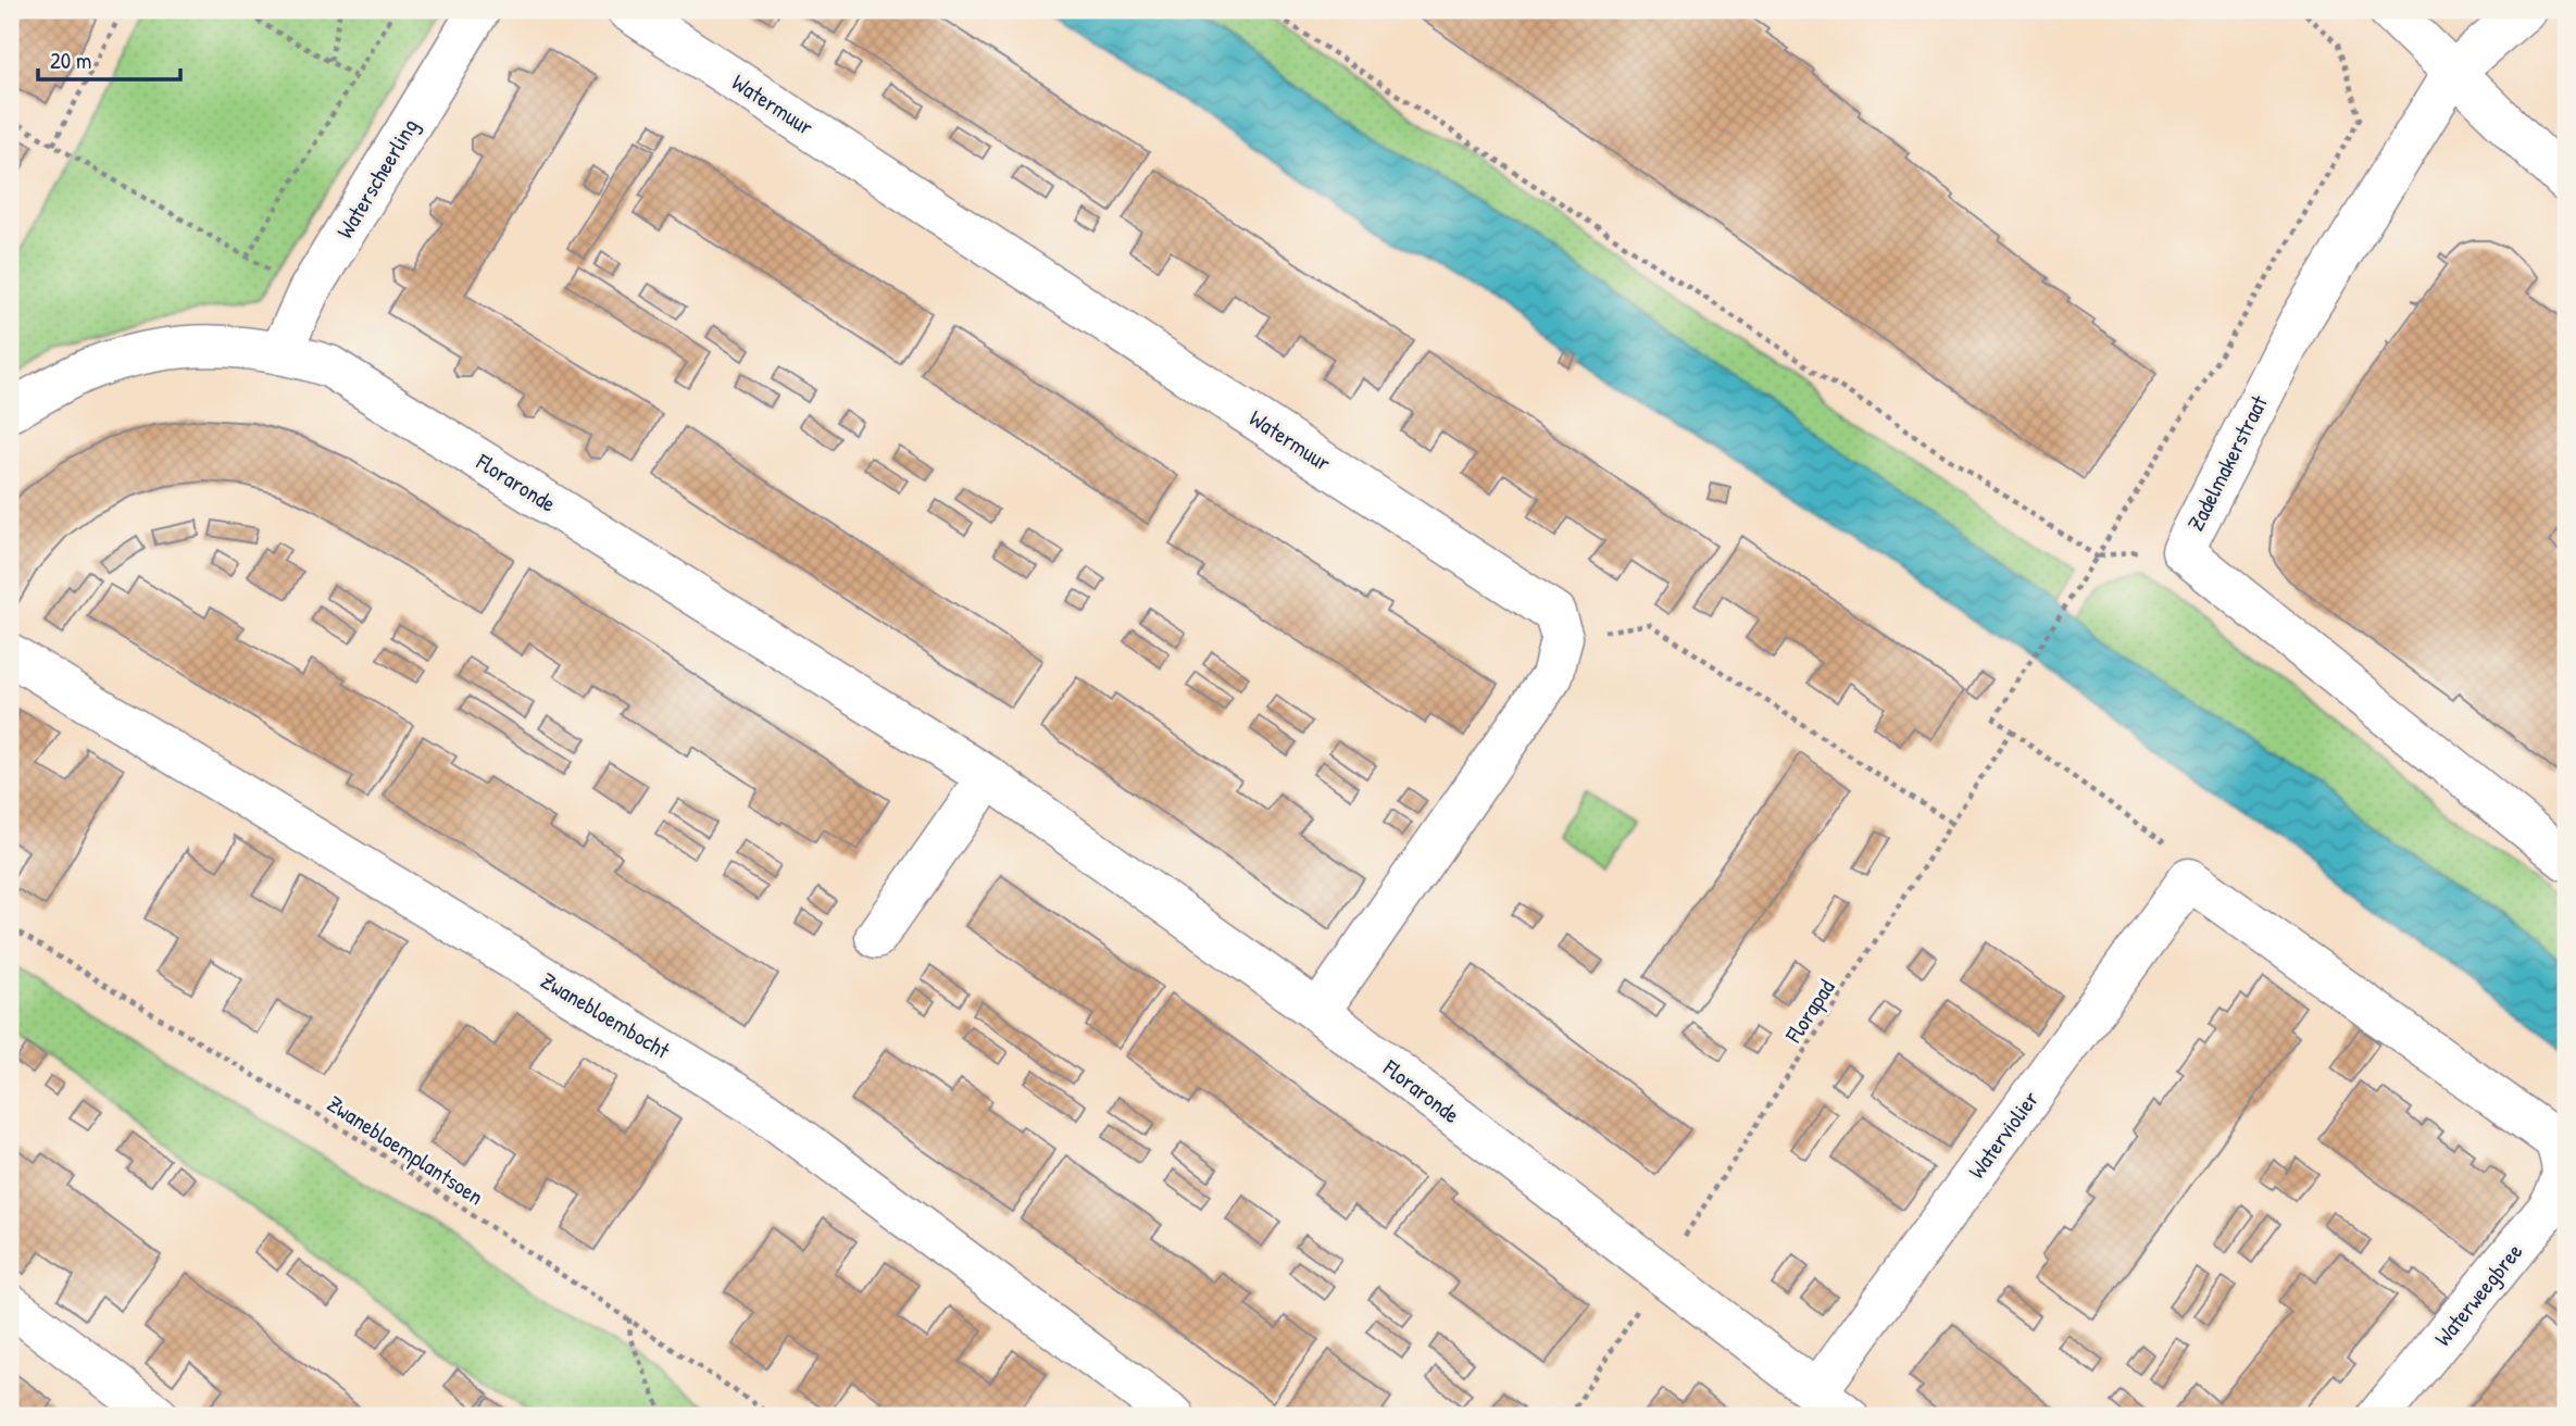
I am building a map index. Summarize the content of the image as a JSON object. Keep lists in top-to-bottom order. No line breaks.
{"streets":{"street":["Watermuur","Waterscheerling","Zadelmakerstraat","Floraronde","Zwanebloembocht","Waterviolier","Waterweegbree"],"path":["Florapad","Zwanebloemplantsoen"]},"crossings":[["Waterscheerling","Floraronde"],["Floraronde","Florapad"],["Floraronde","Waterviolier"],["Waterviolier","Waterweegbree"]],"scale_bar":"20 m"}
